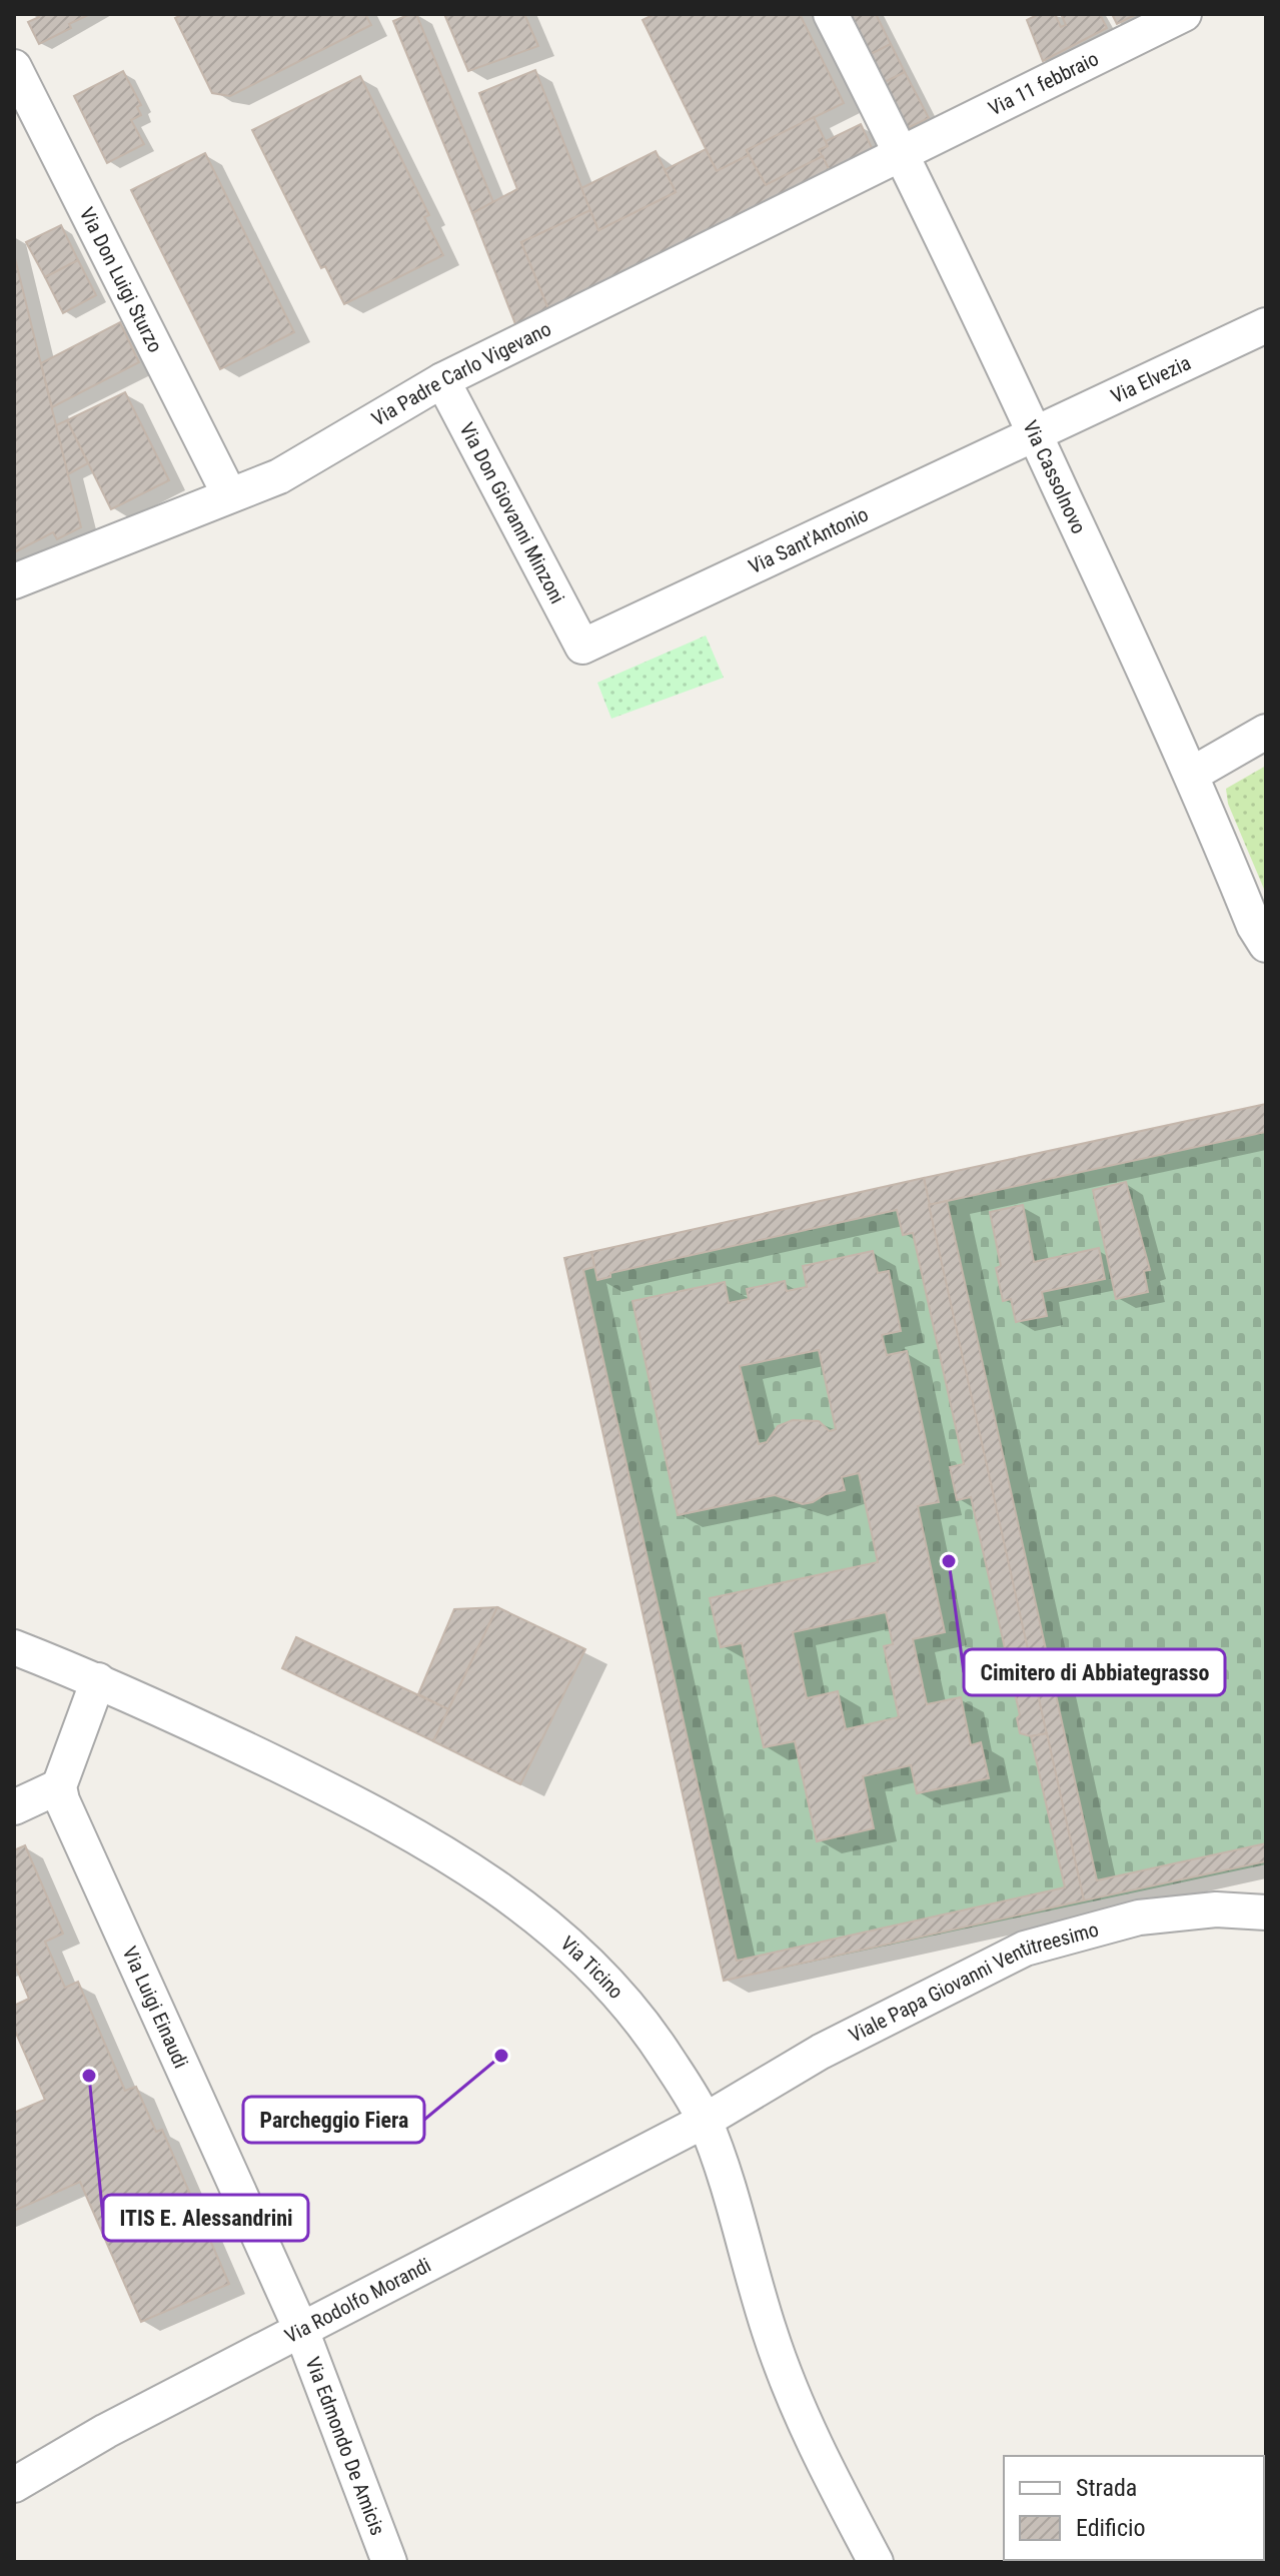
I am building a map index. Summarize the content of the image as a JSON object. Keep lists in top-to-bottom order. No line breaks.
{"streets":{"street":["Via 11 febbraio","Via Don Luigi Sturzo","Via Padre Carlo Vigevano","Via Elvezia","Via Cassolnovo","Via Don Giovanni Minzoni","Via Sant'Antonio","Via Ticino","Viale Papa Giovanni Ventitreesimo","Via Luigi Einaudi","Via Rodolfo Morandi","Via Edmondo De Amicis"]},"crossings":[["Via 11 febbraio","Via Padre Carlo Vigevano"],["Via 11 febbraio","Via Cassolnovo"],["Via Don Luigi Sturzo","Via Padre Carlo Vigevano"],["Via Padre Carlo Vigevano","Via Cassolnovo"],["Via Padre Carlo Vigevano","Via Don Giovanni Minzoni"],["Via Elvezia","Via Cassolnovo"],["Via Elvezia","Via Sant'Antonio"],["Via Cassolnovo","Via Sant'Antonio"],["Via Don Giovanni Minzoni","Via Sant'Antonio"],["Via Ticino","Viale Papa Giovanni Ventitreesimo"],["Via Ticino","Via Rodolfo Morandi"],["Viale Papa Giovanni Ventitreesimo","Via Rodolfo Morandi"],["Via Luigi Einaudi","Via Rodolfo Morandi"],["Via Luigi Einaudi","Via Edmondo De Amicis"],["Via Rodolfo Morandi","Via Edmondo De Amicis"]],"places":["Cimitero di Abbiategrasso","Parcheggio Fiera","ITIS E. Alessandrini"],"legend":["Strada","Edificio"]}
